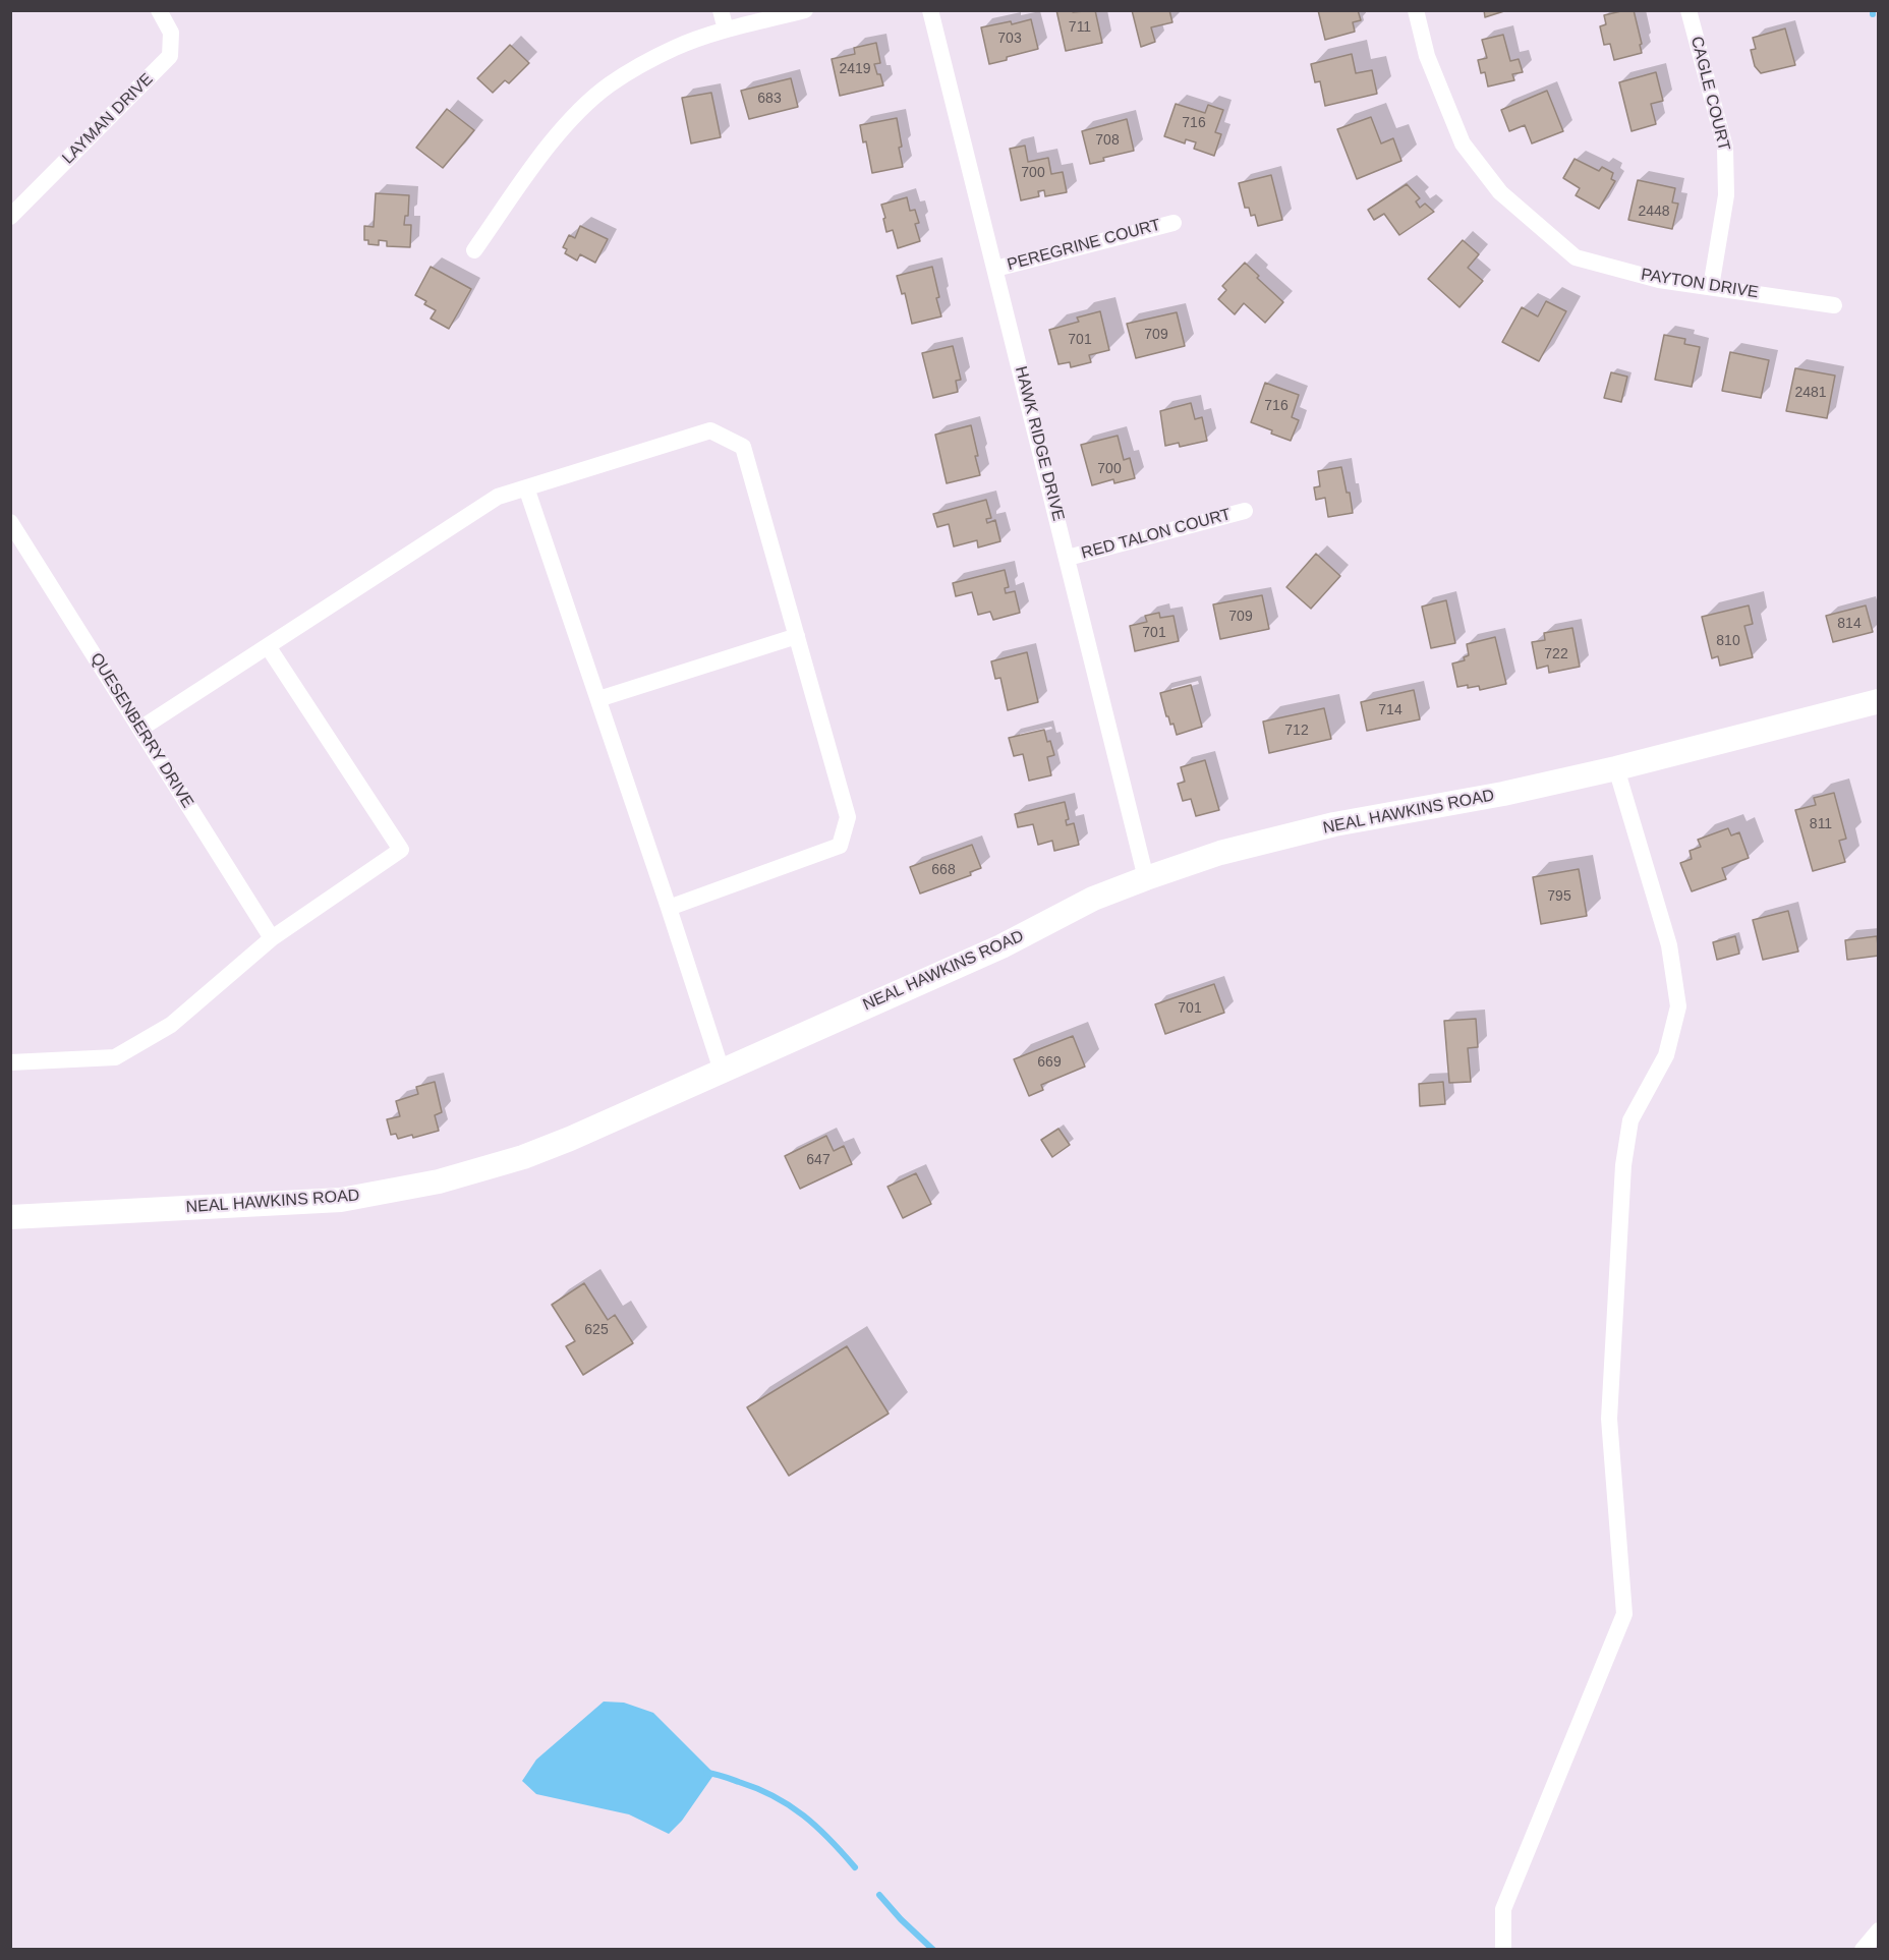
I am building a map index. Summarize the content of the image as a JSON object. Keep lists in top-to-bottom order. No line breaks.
{"streets":{"street":["CAGLE COURT","LAYMAN DRIVE","PEREGRINE COURT","PAYTON DRIVE","HAWK RIDGE DRIVE","RED TALON COURT","QUESENBERRY DRIVE","NEAL HAWKINS ROAD"]},"crossings":[["CAGLE COURT","PAYTON DRIVE"],["PEREGRINE COURT","HAWK RIDGE DRIVE"],["HAWK RIDGE DRIVE","RED TALON COURT"],["HAWK RIDGE DRIVE","NEAL HAWKINS ROAD"]],"house_numbers":["711","703","2419","683","716","708","700","2448","709","701","2481","716","700","709","814","701","810","722","714","712","811","668","795","701","669","647","625"]}
